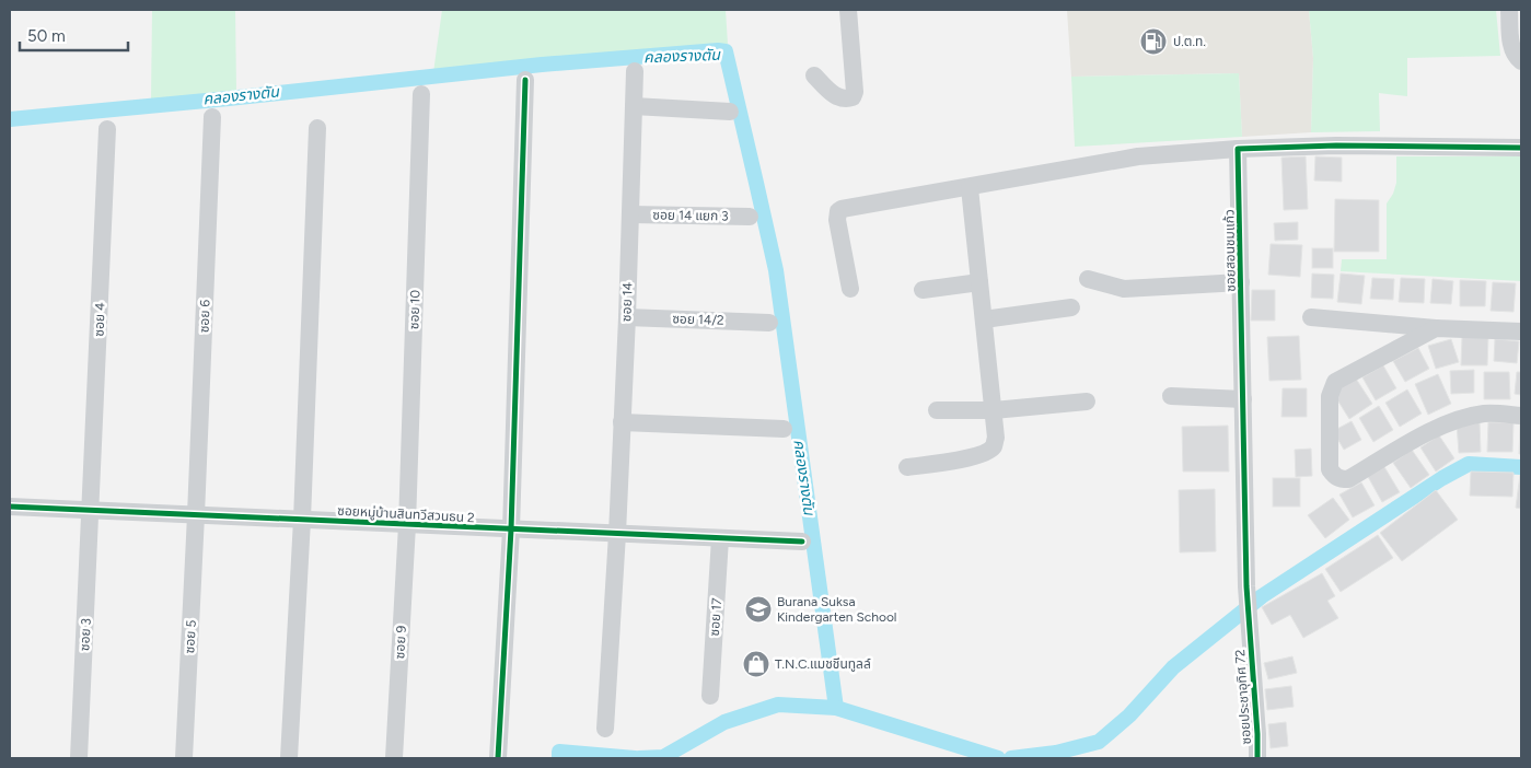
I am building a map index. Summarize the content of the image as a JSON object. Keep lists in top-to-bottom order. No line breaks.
{"streets":{"street":["ซอย 14 แยก 3","ซอยสอนชมแก้ว","ซอย 14","ซอย 10","ซอย 6","ซอย 4","ซอย 14/2","ซอยหมู่บ้านสินทวีสวนธน 2","ซอย 17","ซอย 3","ซอย 5","ซอย 9","ซอยประชาอุทิศ 72"]},"crossings":[["ซอย 14 แยก 3","ซอย 14"],["ซอยสอนชมแก้ว","ซอยประชาอุทิศ 72"],["ซอย 14","ซอย 14/2"],["ซอย 14","ซอยหมู่บ้านสินทวีสวนธน 2"],["ซอย 10","ซอยหมู่บ้านสินทวีสวนธน 2"],["ซอย 10","ซอย 9"],["ซอย 6","ซอยหมู่บ้านสินทวีสวนธน 2"],["ซอย 6","ซอย 5"],["ซอย 4","ซอยหมู่บ้านสินทวีสวนธน 2"],["ซอย 4","ซอย 3"],["ซอยหมู่บ้านสินทวีสวนธน 2","ซอย 17"],["ซอยหมู่บ้านสินทวีสวนธน 2","ซอย 3"],["ซอยหมู่บ้านสินทวีสวนธน 2","ซอย 5"],["ซอยหมู่บ้านสินทวีสวนธน 2","ซอย 9"]],"water":["คลองรางตัน"],"places":{"fuel station":["ป.ต.ท."],"school or university":["Burana Suksa Kindergarten School"],"shop":["T.N.C.แมชชีนทูลล์"]},"scale_bar":"50 m"}
